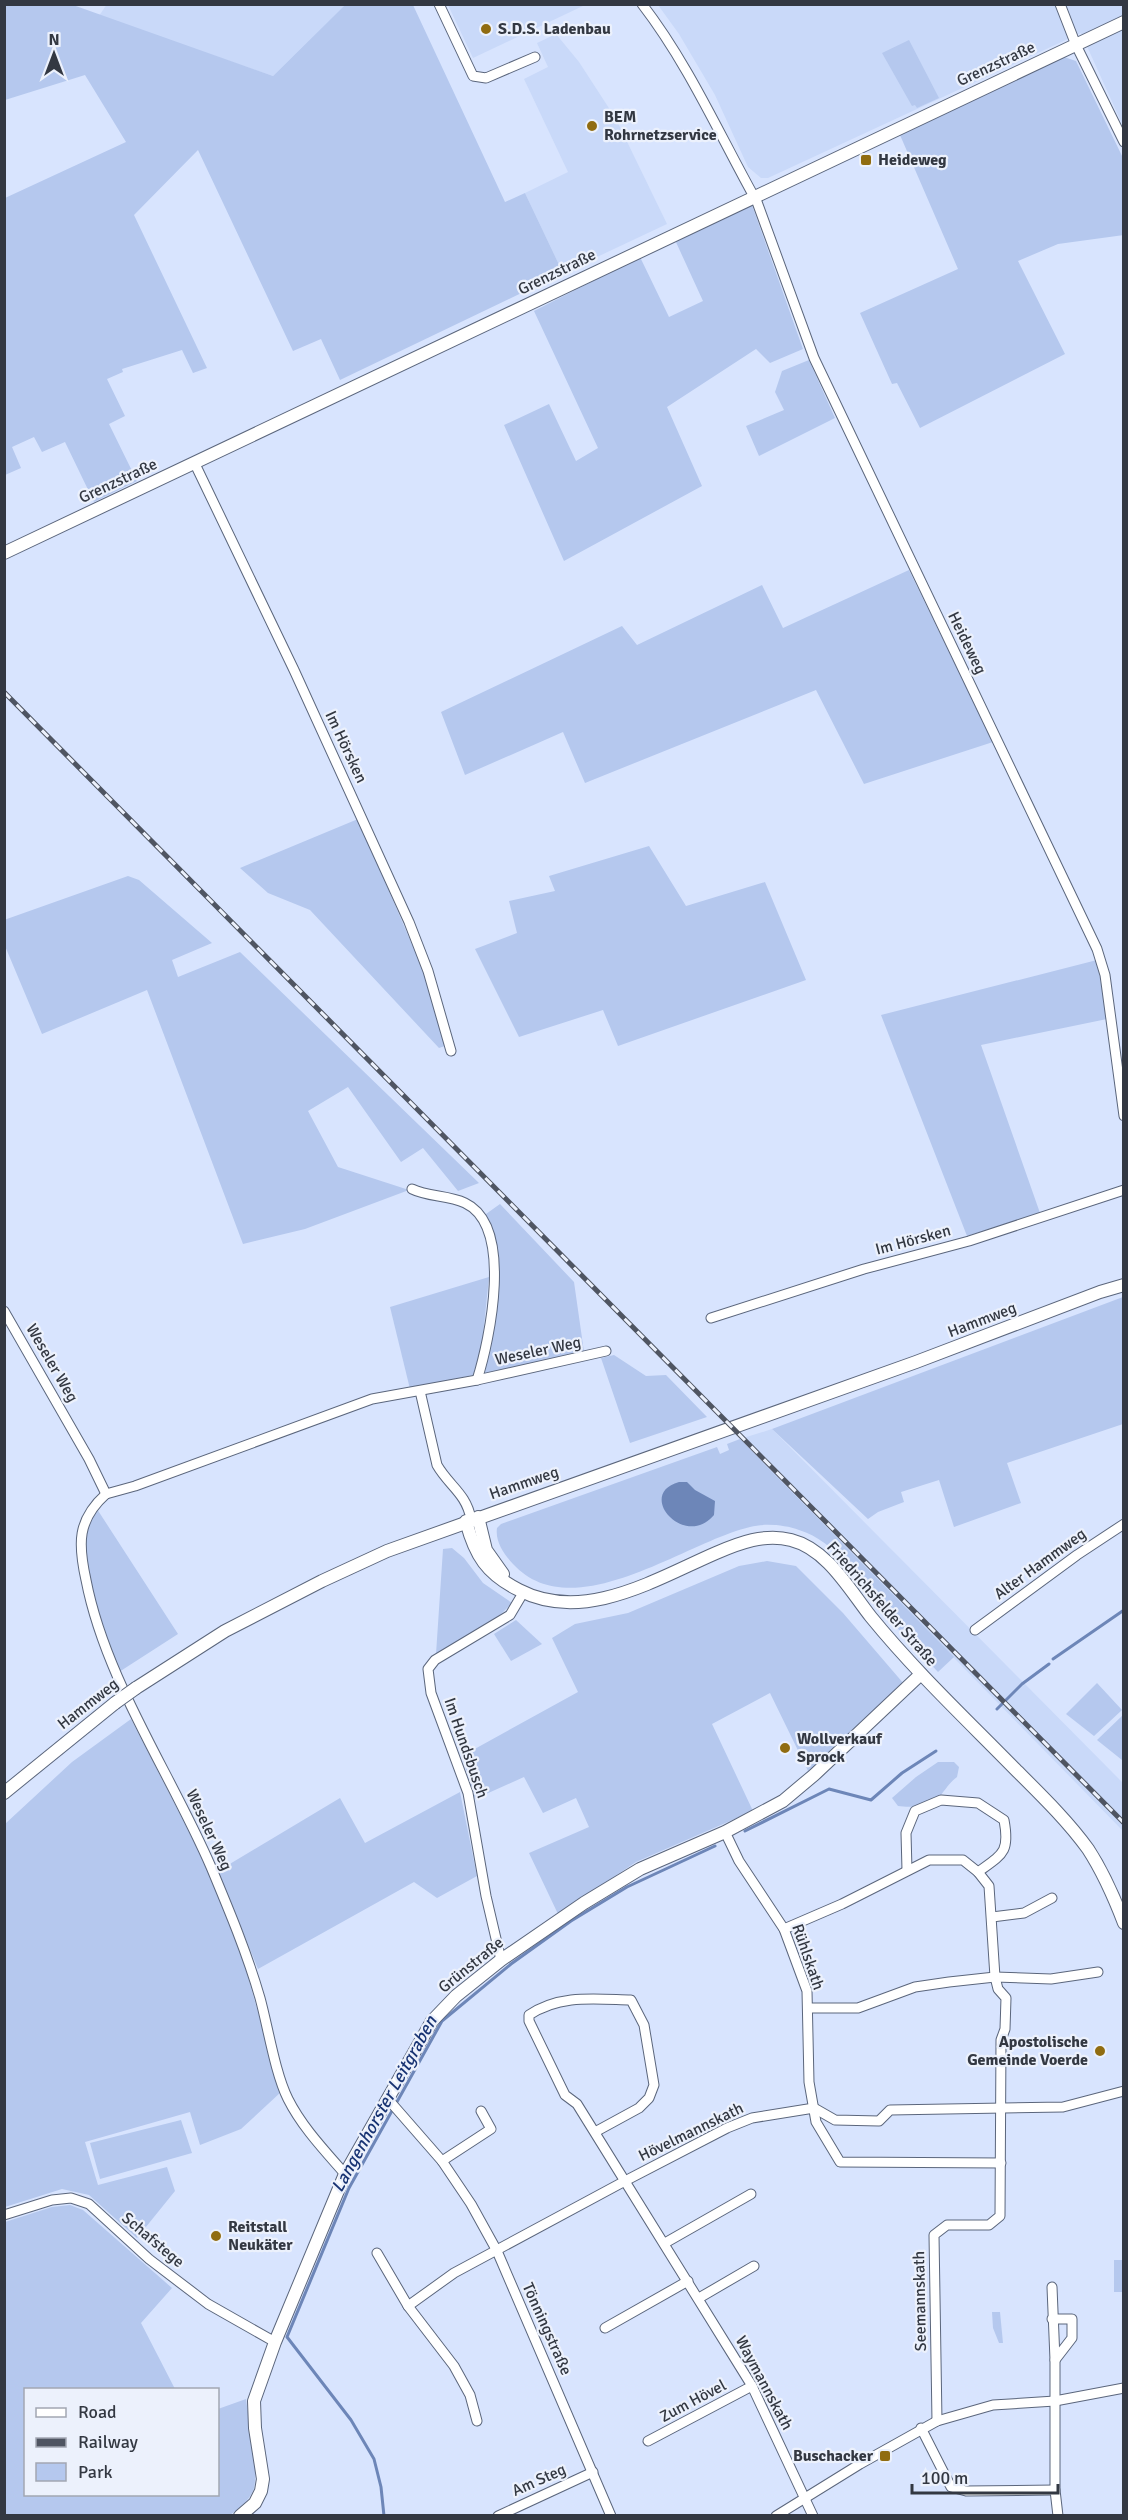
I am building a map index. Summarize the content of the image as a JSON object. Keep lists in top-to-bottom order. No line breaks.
{"streets":{"street":["Grenzstraße","Heideweg","Im Hörsken","Hammweg","Weseler Weg","Alter Hammweg","Friedrichsfelder Straße","Im Hundsbusch","Rühlskath","Grünstraße","Hövelmannskath","Schafstege","Seemannskath","Tönningstraße","Waymannskath","Zum Hövel","Am Steg"]},"crossings":[["Grenzstraße","Heideweg"],["Grenzstraße","Im Hörsken"],["Weseler Weg","Grünstraße"],["Friedrichsfelder Straße","Im Hundsbusch"],["Friedrichsfelder Straße","Grünstraße"],["Im Hundsbusch","Grünstraße"],["Rühlskath","Grünstraße"],["Rühlskath","Hövelmannskath"],["Grünstraße","Schafstege"],["Grünstraße","Tönningstraße"],["Hövelmannskath","Tönningstraße"],["Hövelmannskath","Waymannskath"],["Tönningstraße","Am Steg"],["Waymannskath","Zum Hövel"]],"water":["Langenhorster Leitgraben"],"places":{"other":["S.D.S. Ladenbau","BEM Rohrnetzservice","Wollverkauf Sprock","Apostolische Gemeinde Voerde","Reitstall Neukäter"],"transit":["Heideweg","Buschacker"]},"legend":["Road","Railway","Park"],"scale_bar":"100 m","north":"top"}
